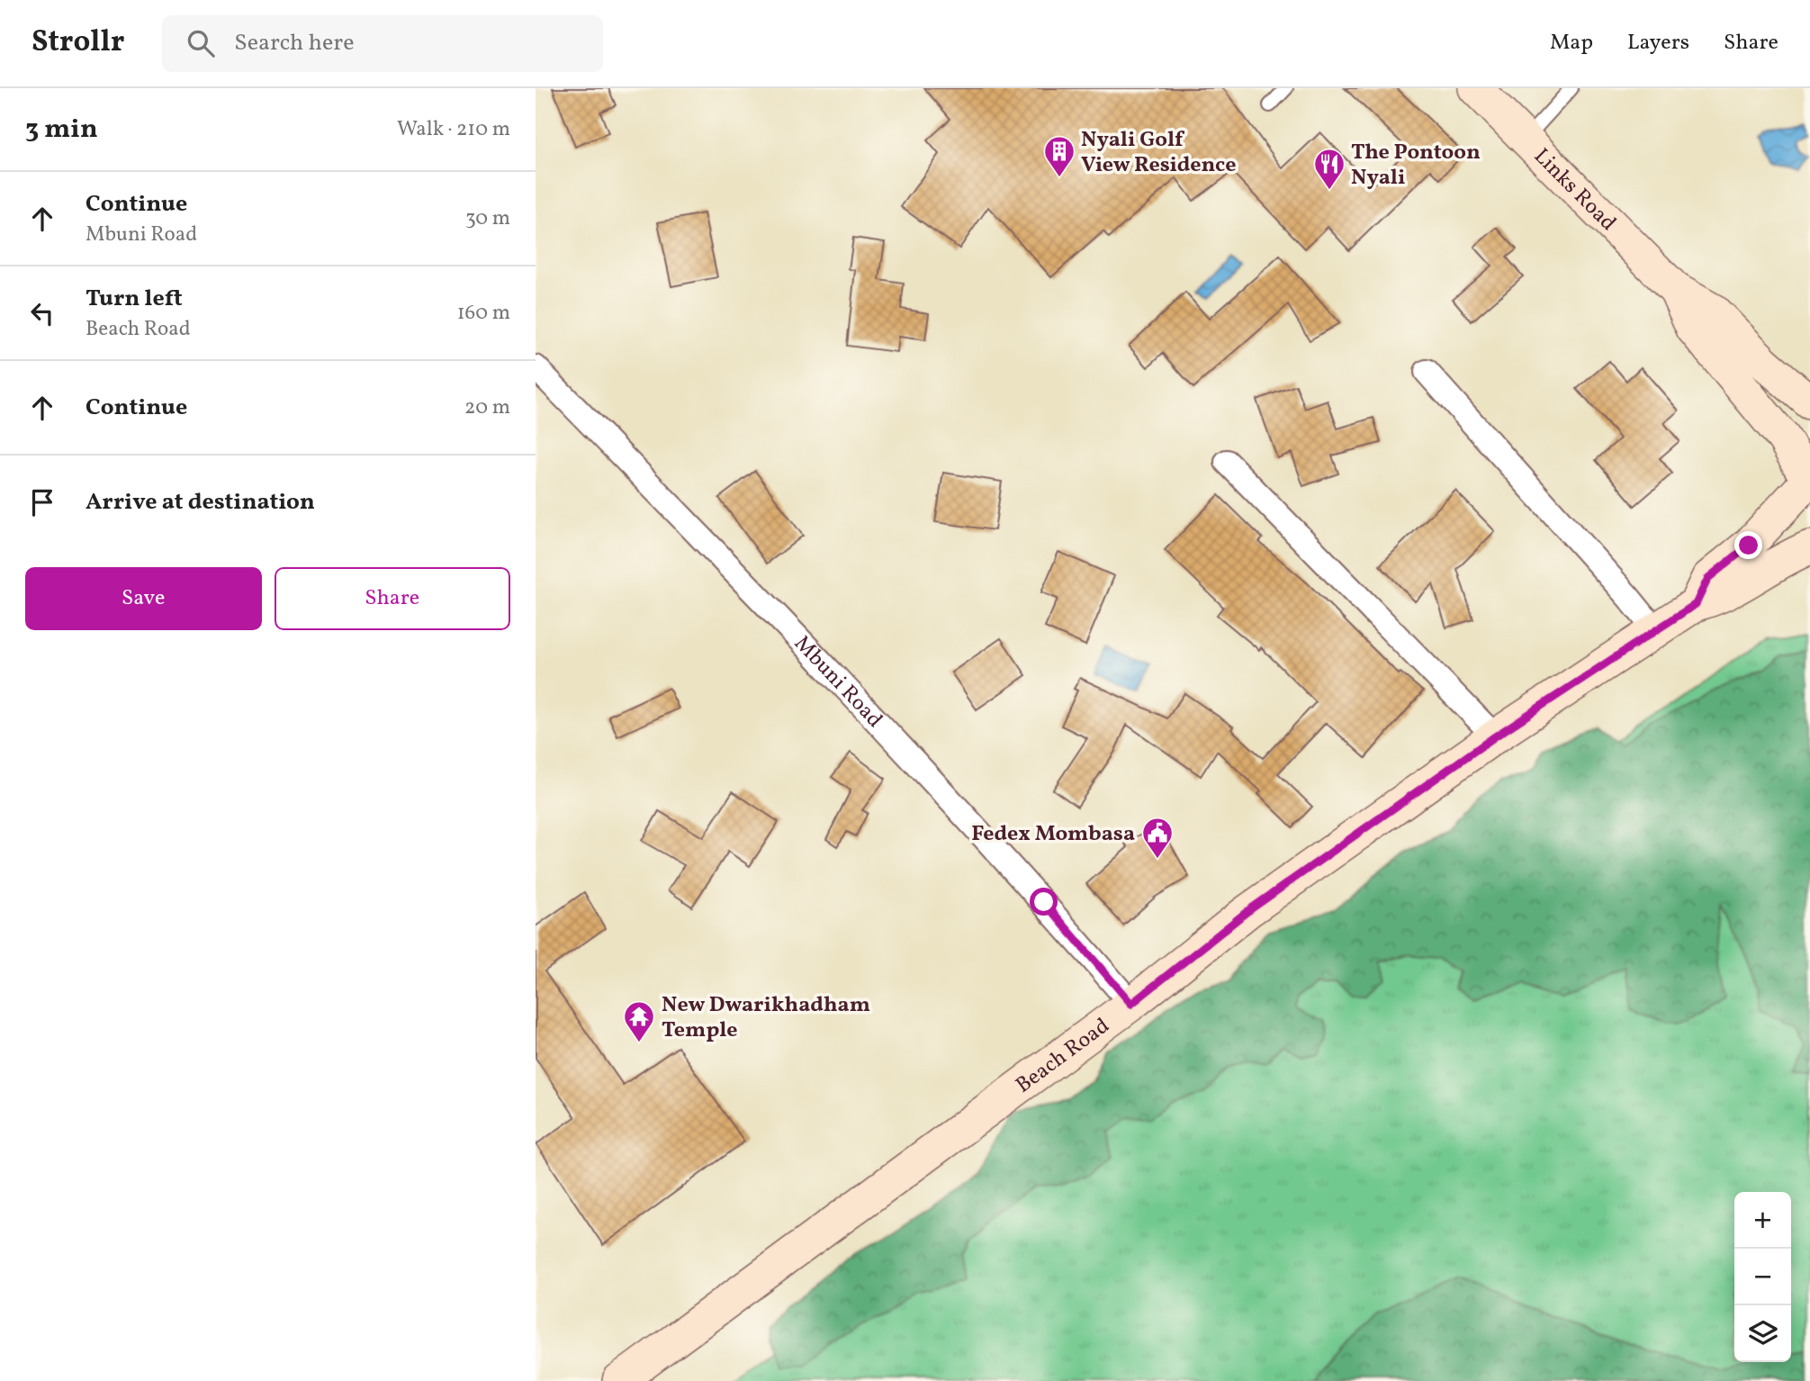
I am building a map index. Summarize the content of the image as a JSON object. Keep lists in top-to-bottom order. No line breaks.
{"streets":{"main road":["Links Road","Beach Road"],"street":["Mbuni Road"]},"crossings":[["Mbuni Road","Beach Road"]],"places":{"building":["Nyali Golf View Residence"],"restaurant":["The Pontoon Nyali"],"public building":["Fedex Mombasa"],"temple":["New Dwarikhadham Temple"]},"page":{"header":"Strollr","search":"Search here","nav":["Map","Layers","Share"],"heading":["3 min","Walk · 210 m"],"list":[["Continue","Mbuni Road","30 m"],["Turn left","Beach Road","160 m"],["Continue","20 m"],"Arrive at destination"],"buttons":["Save","Share"],"map_buttons":["+","−"]}}
